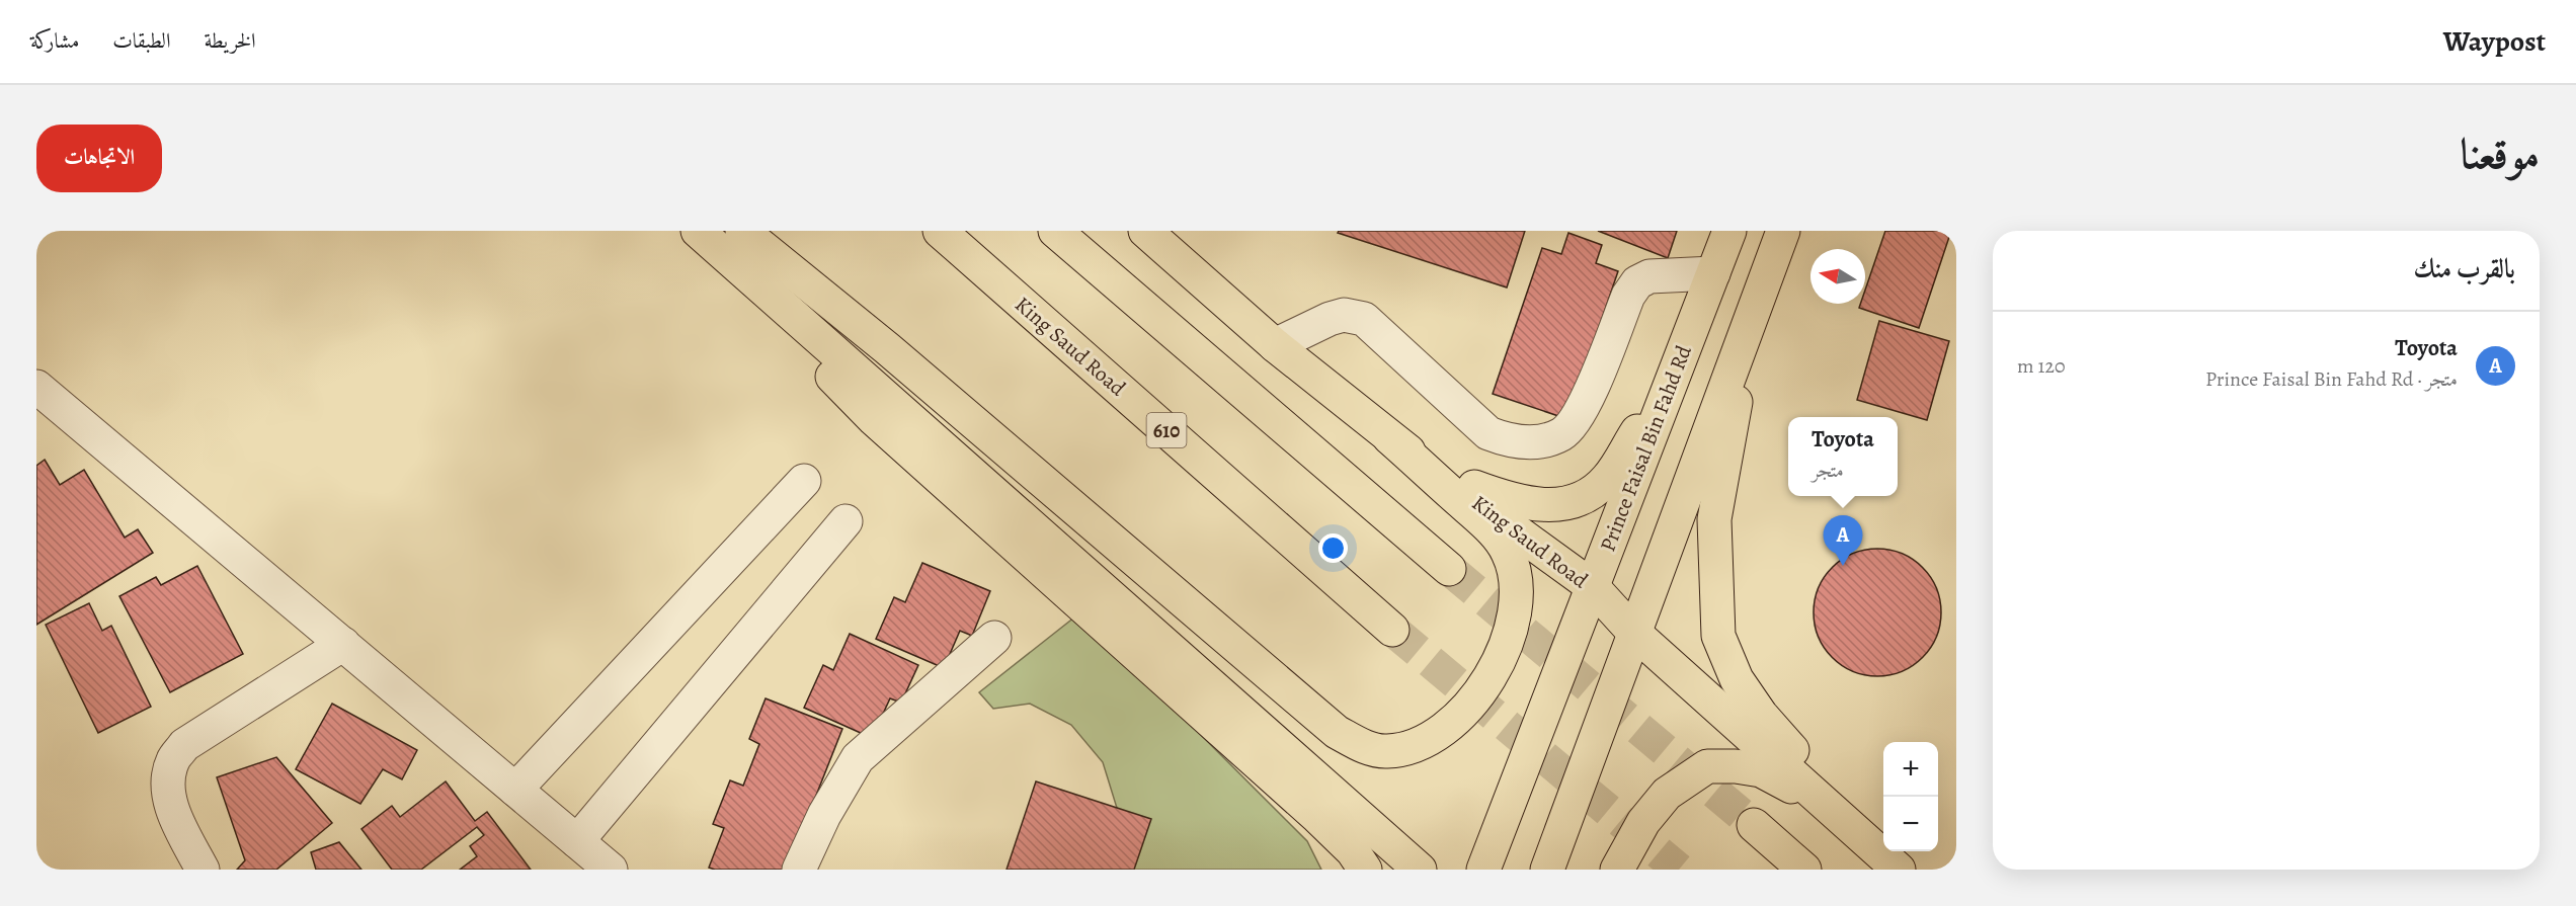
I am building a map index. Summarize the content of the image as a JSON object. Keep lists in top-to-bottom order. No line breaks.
{"streets":{"main road":["King Saud Road","610","Prince Faisal Bin Fahd Rd"]},"crossings":[["King Saud Road","Prince Faisal Bin Fahd Rd"]],"north":"left","page":{"header":"Waypost","nav":["الخريطة","الطبقات","مشاركة"],"title":"موقعنا","buttons":"الاتجاهات","heading":"بالقرب منك","list":[{"mark":"A","name":"Toyota","note":"متجر · Prince Faisal Bin Fahd Rd","value":"120 m"}],"popup":["Toyota","متجر"],"pins":"A","map_buttons":["+","−"]}}
